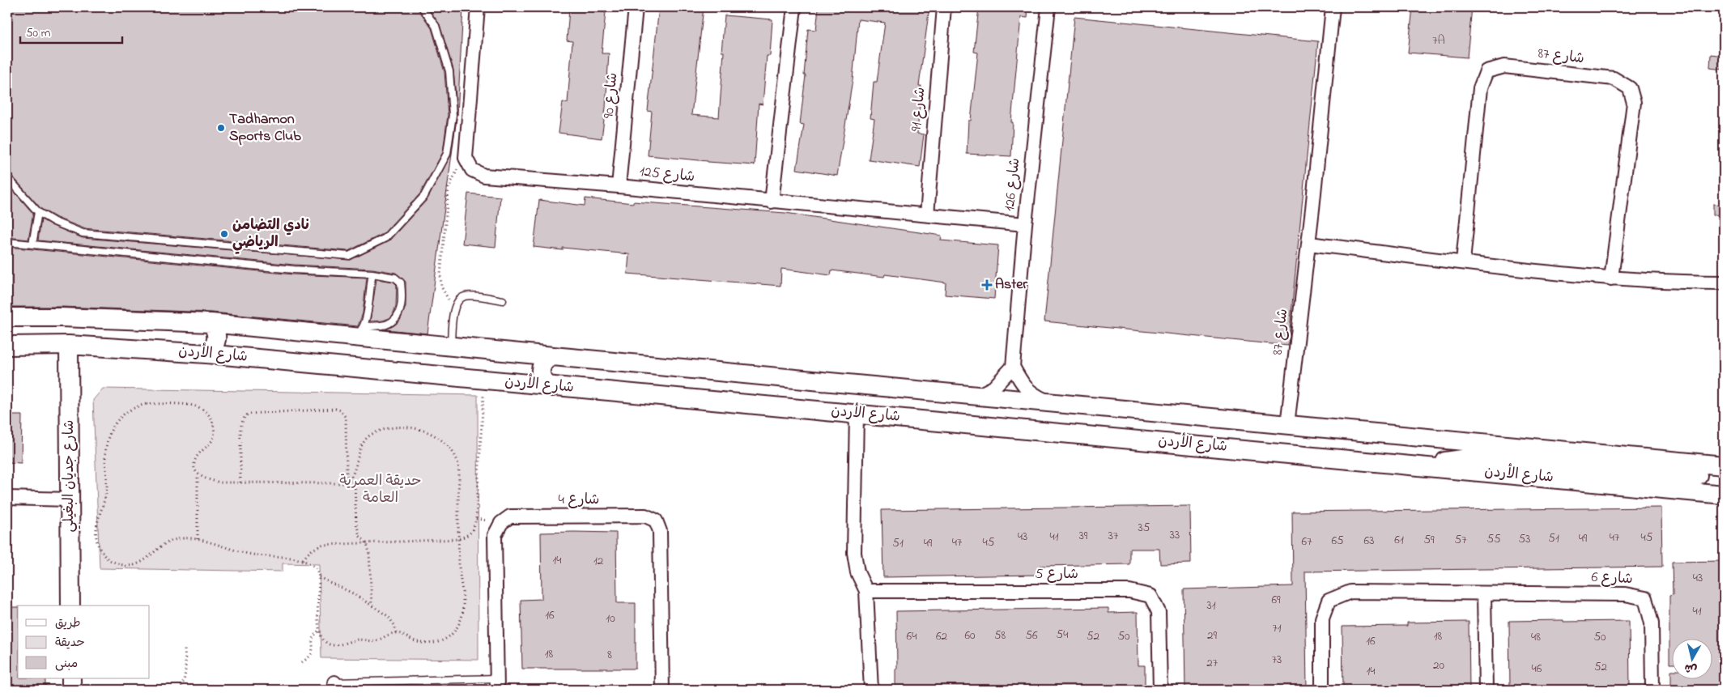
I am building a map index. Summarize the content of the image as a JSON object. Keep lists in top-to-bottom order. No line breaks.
{"streets":{"main road":["شارع الأردن","شارع جديان البغيلي"],"street":["شارع 87","شارع 90","شارع 91","شارع 125","شارع 126","شارع 4","شارع 5","شارع 6"]},"crossings":[["شارع 87","شارع الأردن"],["شارع 90","شارع 125"],["شارع 91","شارع 125"],["شارع 125","شارع 126"],["شارع الأردن","شارع جديان البغيلي"]],"parks":["حديقة العمرية العامة"],"places":{"other":["Tadhamon Sports Club","نادي التضامن الرياضي"],"health":["Aster"]},"house_numbers":["7A","35","33","39","37","43","41","47","45","51","49","55","53","61","59","57","65","63","67","47","45","51","49","14","12","43","69","31","41","16","10","71","54","60","58","56","29","64","62","52","50","18","48","50","16","18","8","73","27","20","52","46","14"],"legend":["طريق","حديقة","مبنى"],"scale_bar":"50 m","north":"bottom"}
